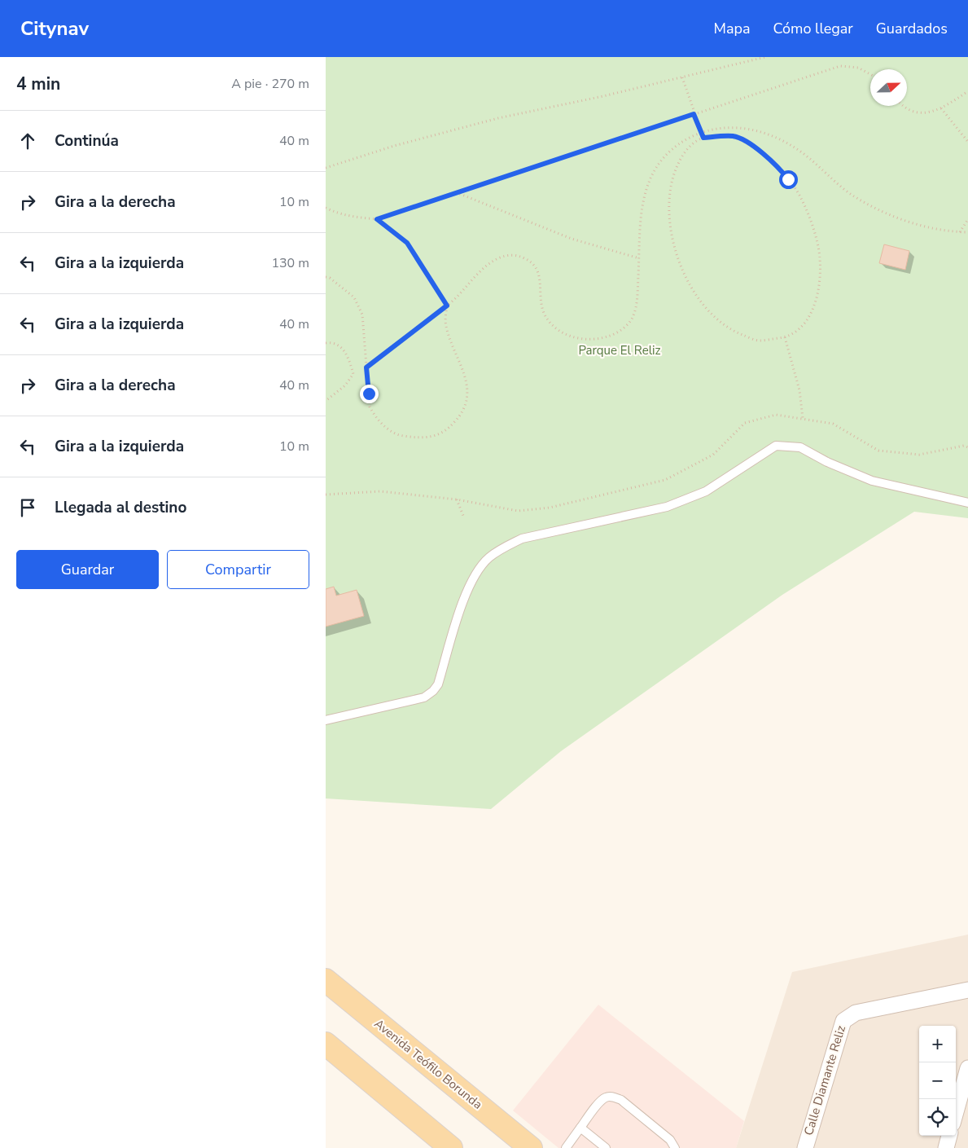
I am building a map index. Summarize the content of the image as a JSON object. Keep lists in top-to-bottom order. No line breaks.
{"streets":{"main road":["Avenida Teófilo Borunda"],"street":["Calle Diamante Reliz"]},"parks":["Parque El Reliz"],"north":"right","page":{"header":"Citynav","nav":["Mapa","Cómo llegar","Guardados"],"heading":["4 min","A pie · 270 m"],"list":[["Continúa","40 m"],["Gira a la derecha","10 m"],["Gira a la izquierda","130 m"],["Gira a la izquierda","40 m"],["Gira a la derecha","40 m"],["Gira a la izquierda","10 m"],"Llegada al destino"],"buttons":["Guardar","Compartir"],"map_buttons":["+","−"]}}
